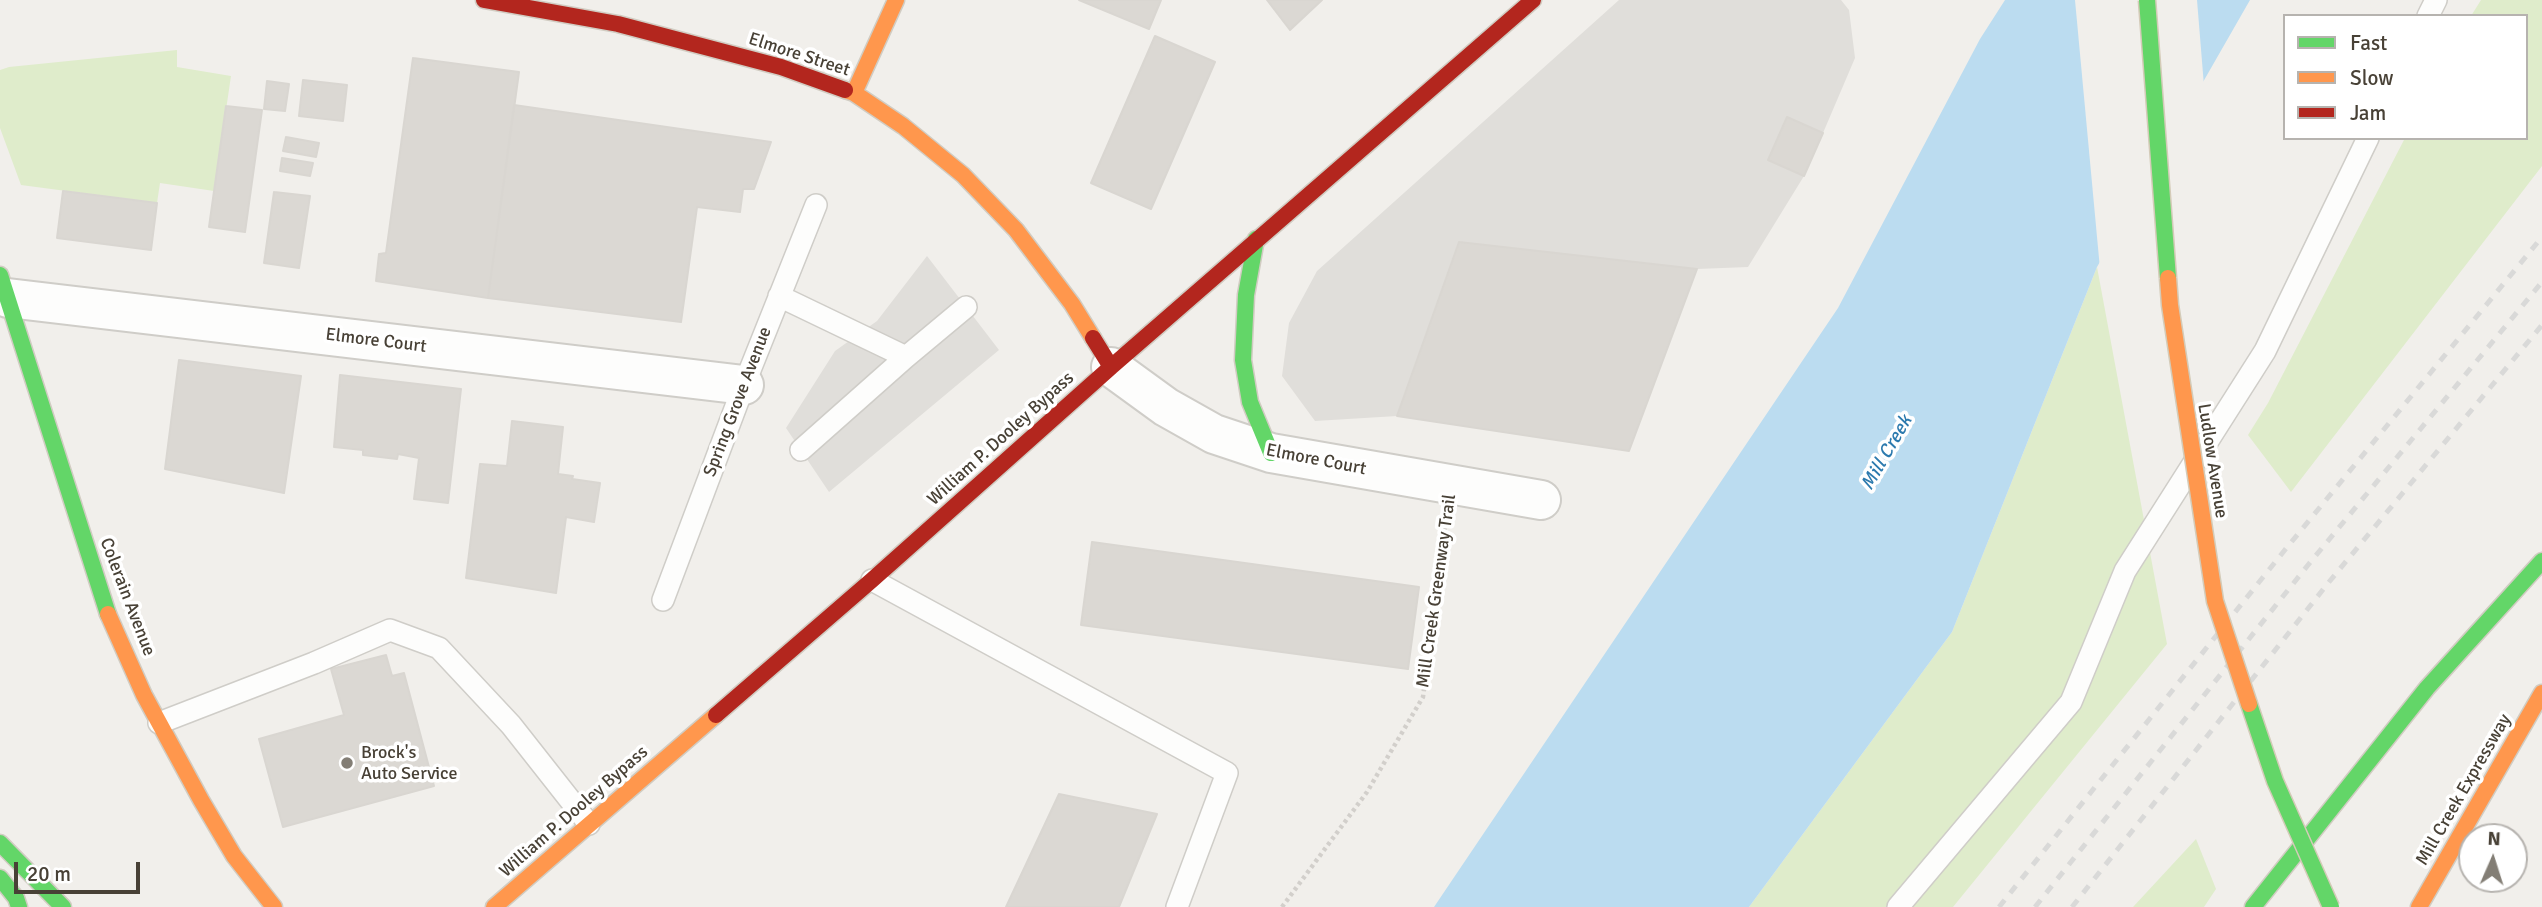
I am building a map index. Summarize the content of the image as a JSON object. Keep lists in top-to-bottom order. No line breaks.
{"streets":{"main road":["Elmore Street","William P. Dooley Bypass","Ludlow Avenue","Colerain Avenue","Mill Creek Expressway"],"street":["Elmore Court"],"lane":["Spring Grove Avenue"],"path":["Mill Creek Greenway Trail"]},"crossings":[["Elmore Street","Elmore Court"],["Elmore Street","William P. Dooley Bypass"],["Elmore Court","Spring Grove Avenue"],["Elmore Court","William P. Dooley Bypass"],["Elmore Court","Mill Creek Greenway Trail"],["Elmore Court","Colerain Avenue"]],"water":["Mill Creek"],"places":["Brock's Auto Service"],"legend":["Fast","Slow","Jam"],"scale_bar":"20 m","north":"top"}
